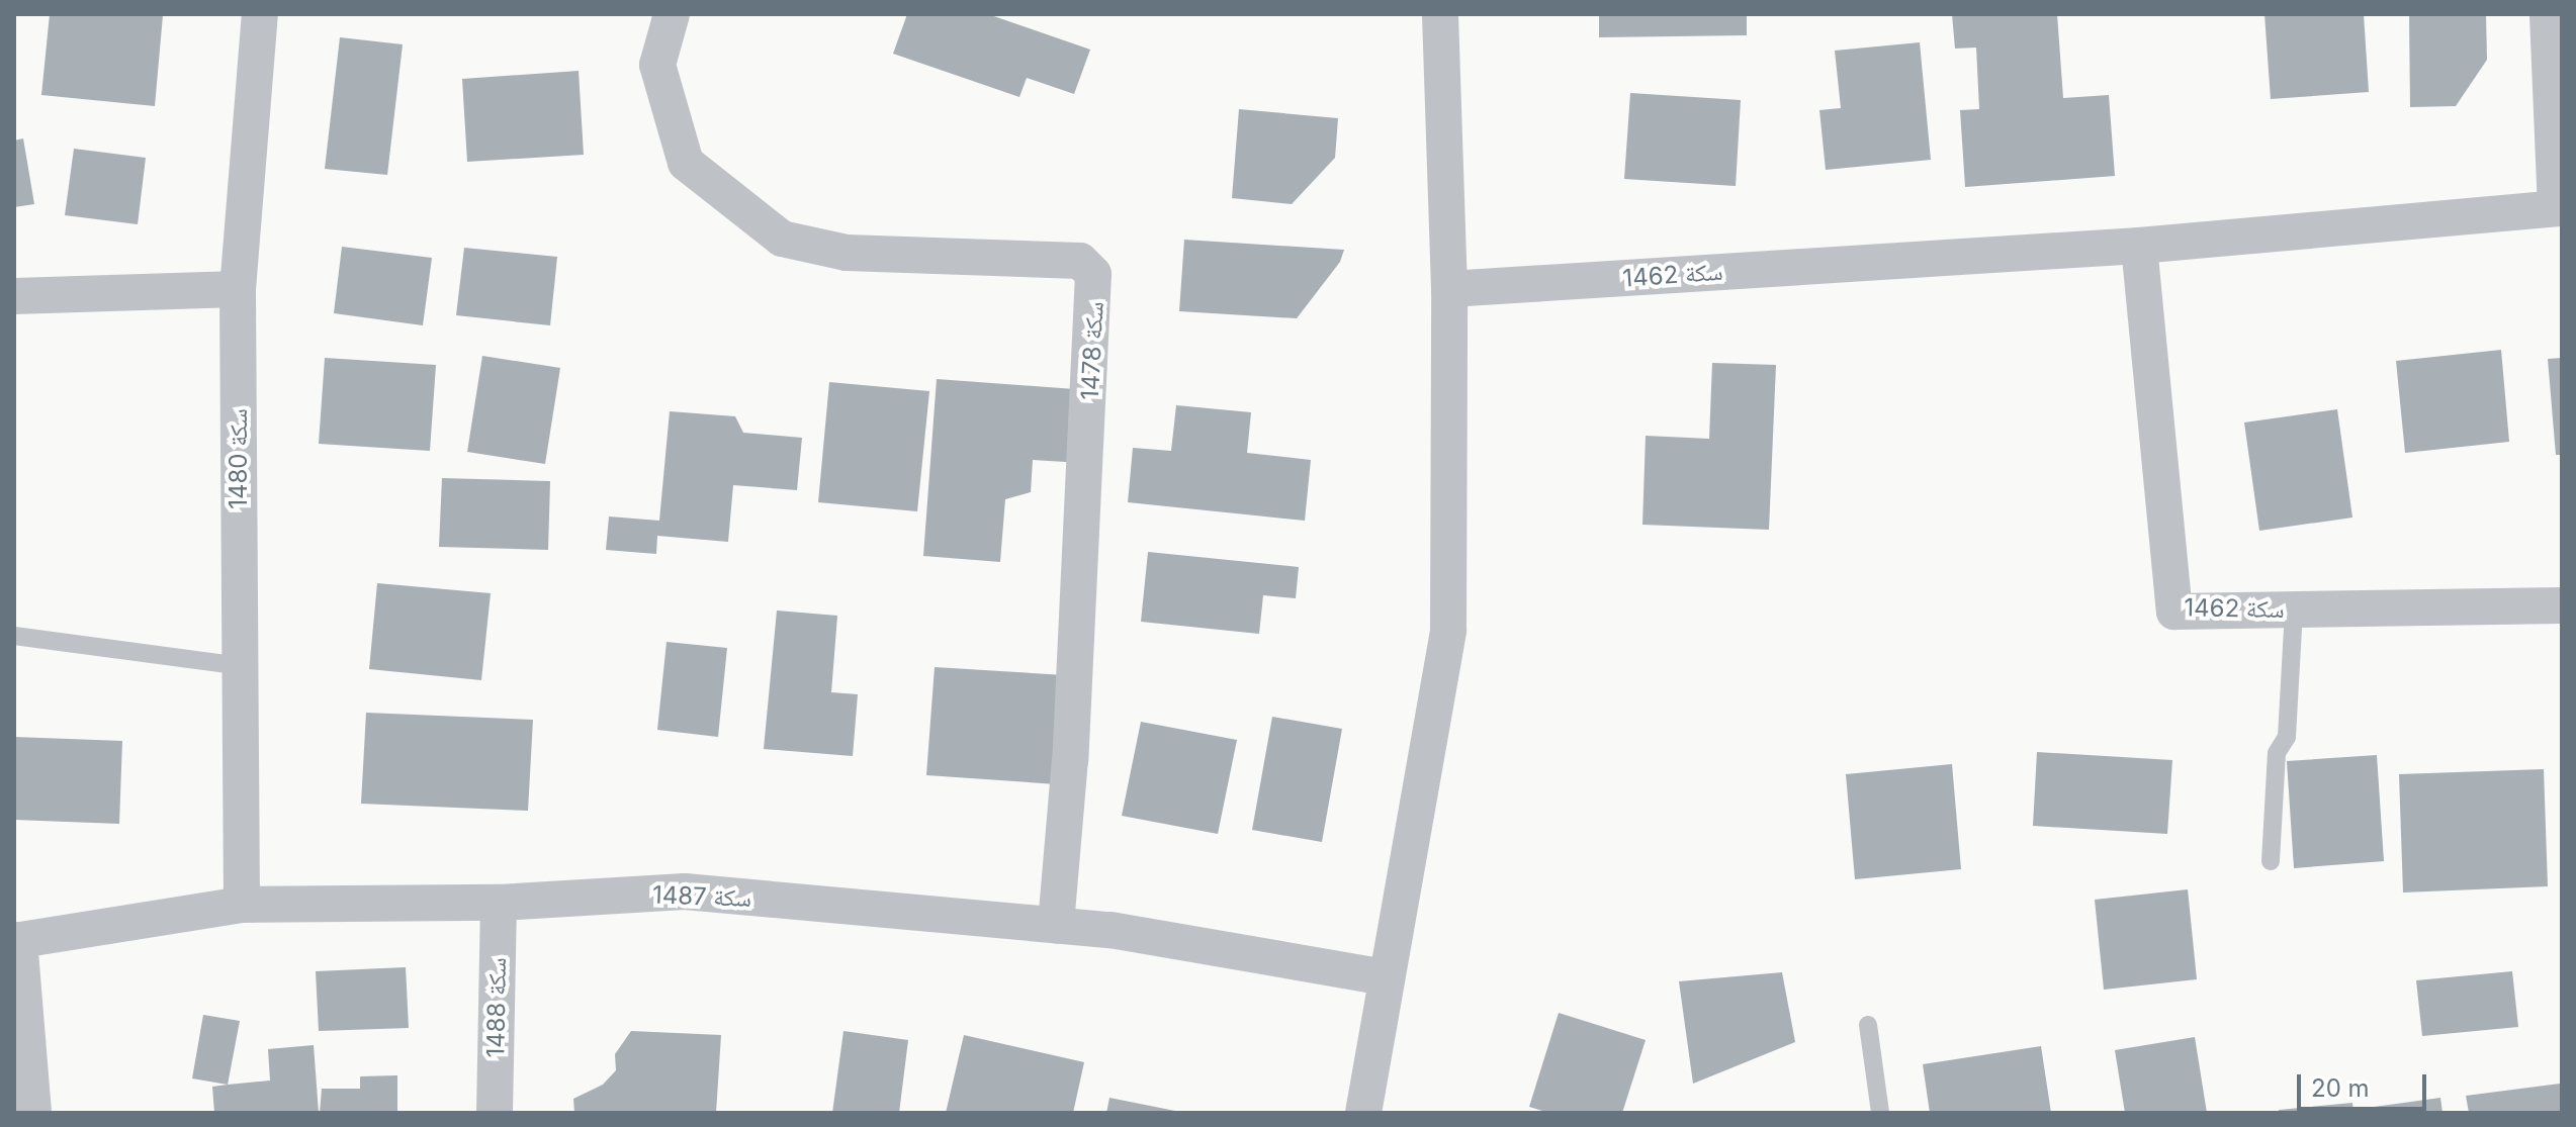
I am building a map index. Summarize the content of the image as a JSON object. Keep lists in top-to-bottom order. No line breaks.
{"streets":{"street":["سكة 1462","سكة 1478","سكة 1480","سكة 1487","سكة 1488"]},"crossings":[["سكة 1478","سكة 1487"],["سكة 1480","سكة 1487"],["سكة 1487","سكة 1488"]],"scale_bar":"20 m"}
